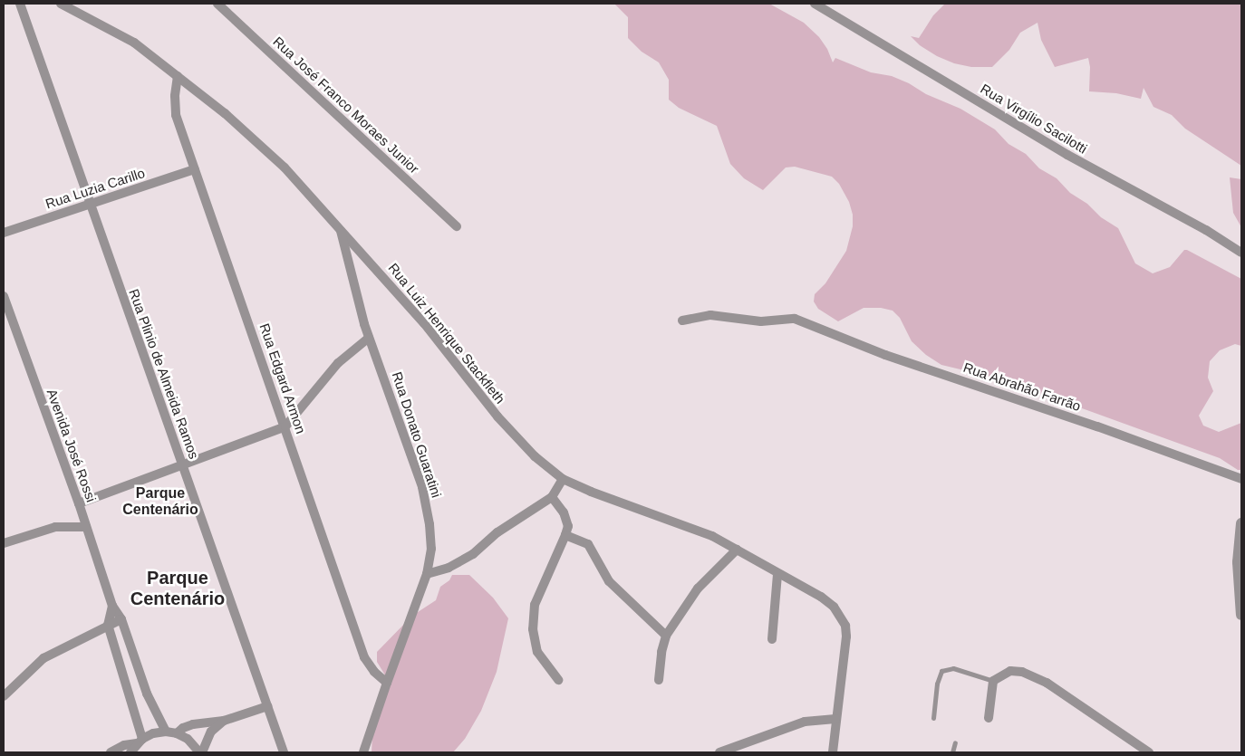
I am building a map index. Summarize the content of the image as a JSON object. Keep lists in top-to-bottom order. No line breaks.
{"streets":{"street":["Rua José Franco Moraes Junior","Rua Virgílio Sacilotti","Rua Luzia Carillo","Rua Luiz Henrique Stackfleth","Rua Plinio de Almeida Ramos","Rua Edgard Armon","Rua Abrahão Farrão","Rua Donato Guaratini","Avenida José Rossi"]},"crossings":[["Rua Luzia Carillo","Rua Plinio de Almeida Ramos"],["Rua Luzia Carillo","Rua Edgard Armon"],["Rua Luiz Henrique Stackfleth","Rua Edgard Armon"],["Rua Luiz Henrique Stackfleth","Rua Donato Guaratini"],["Rua Edgard Armon","Rua Donato Guaratini"]],"districts":["Parque Centenário","Parque Centenário"]}
